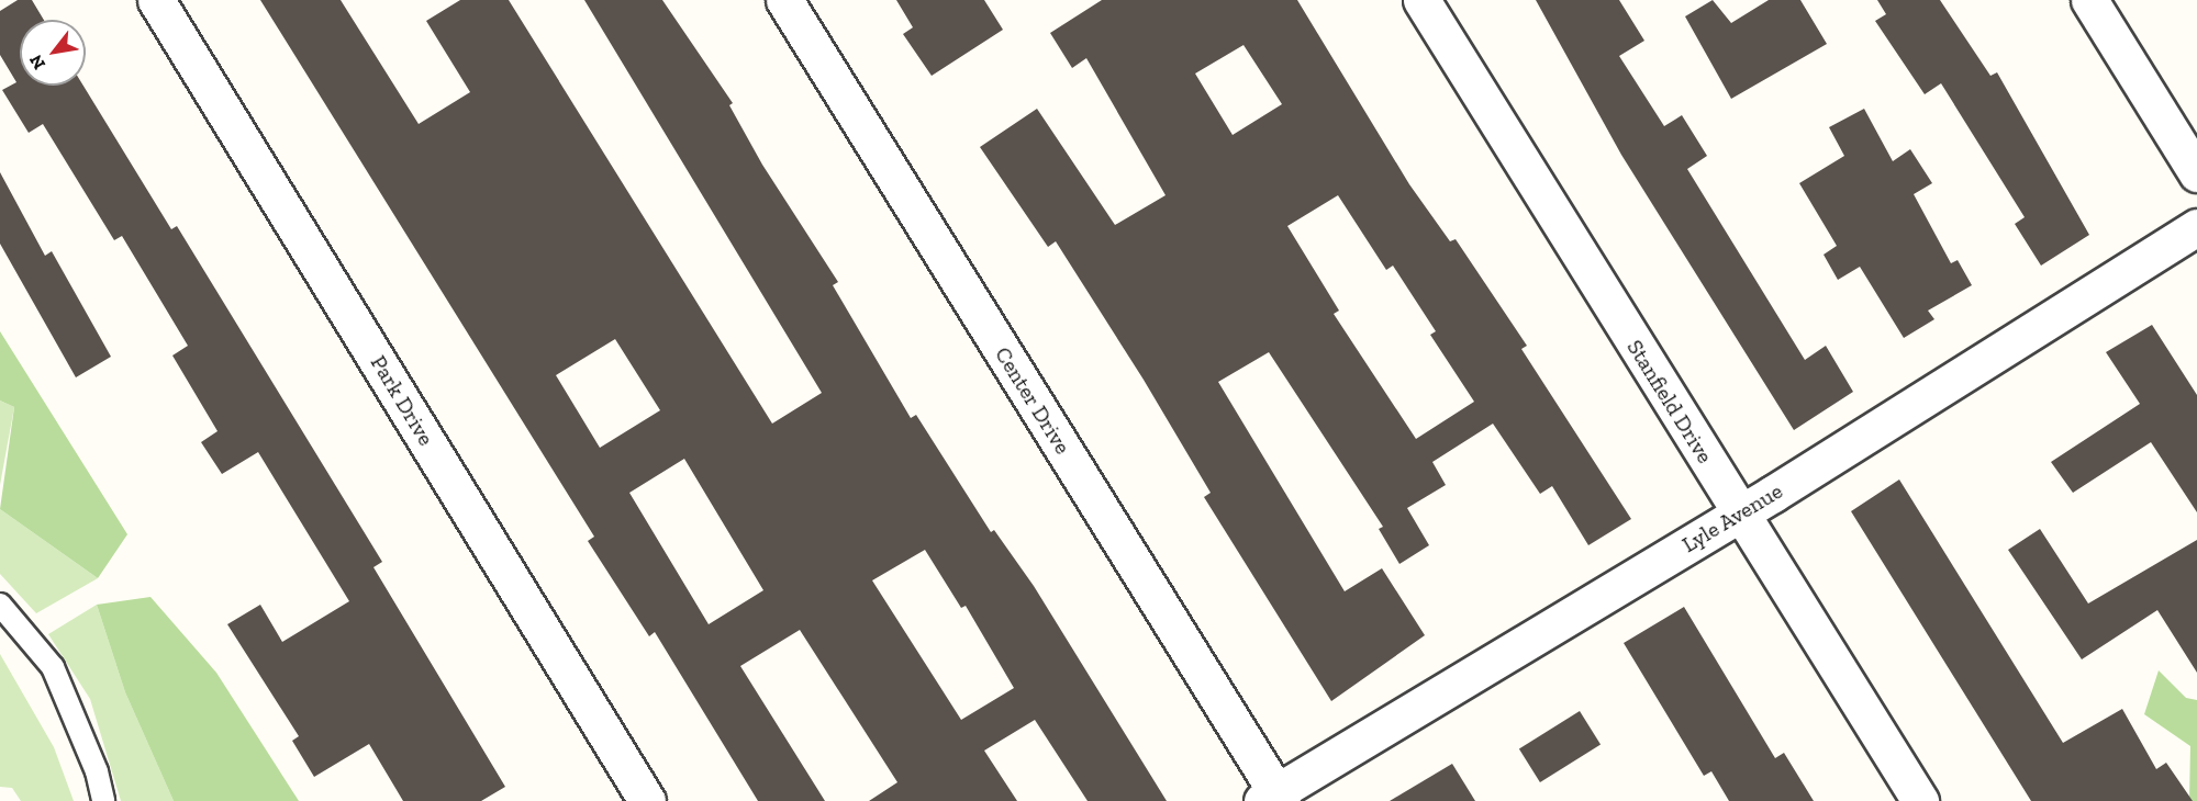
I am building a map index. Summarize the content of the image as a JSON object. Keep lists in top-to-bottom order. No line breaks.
{"streets":{"street":["Park Drive","Center Drive","Stanfield Drive","Lyle Avenue"]},"crossings":[["Center Drive","Lyle Avenue"],["Stanfield Drive","Lyle Avenue"]],"north":"bottom left"}
